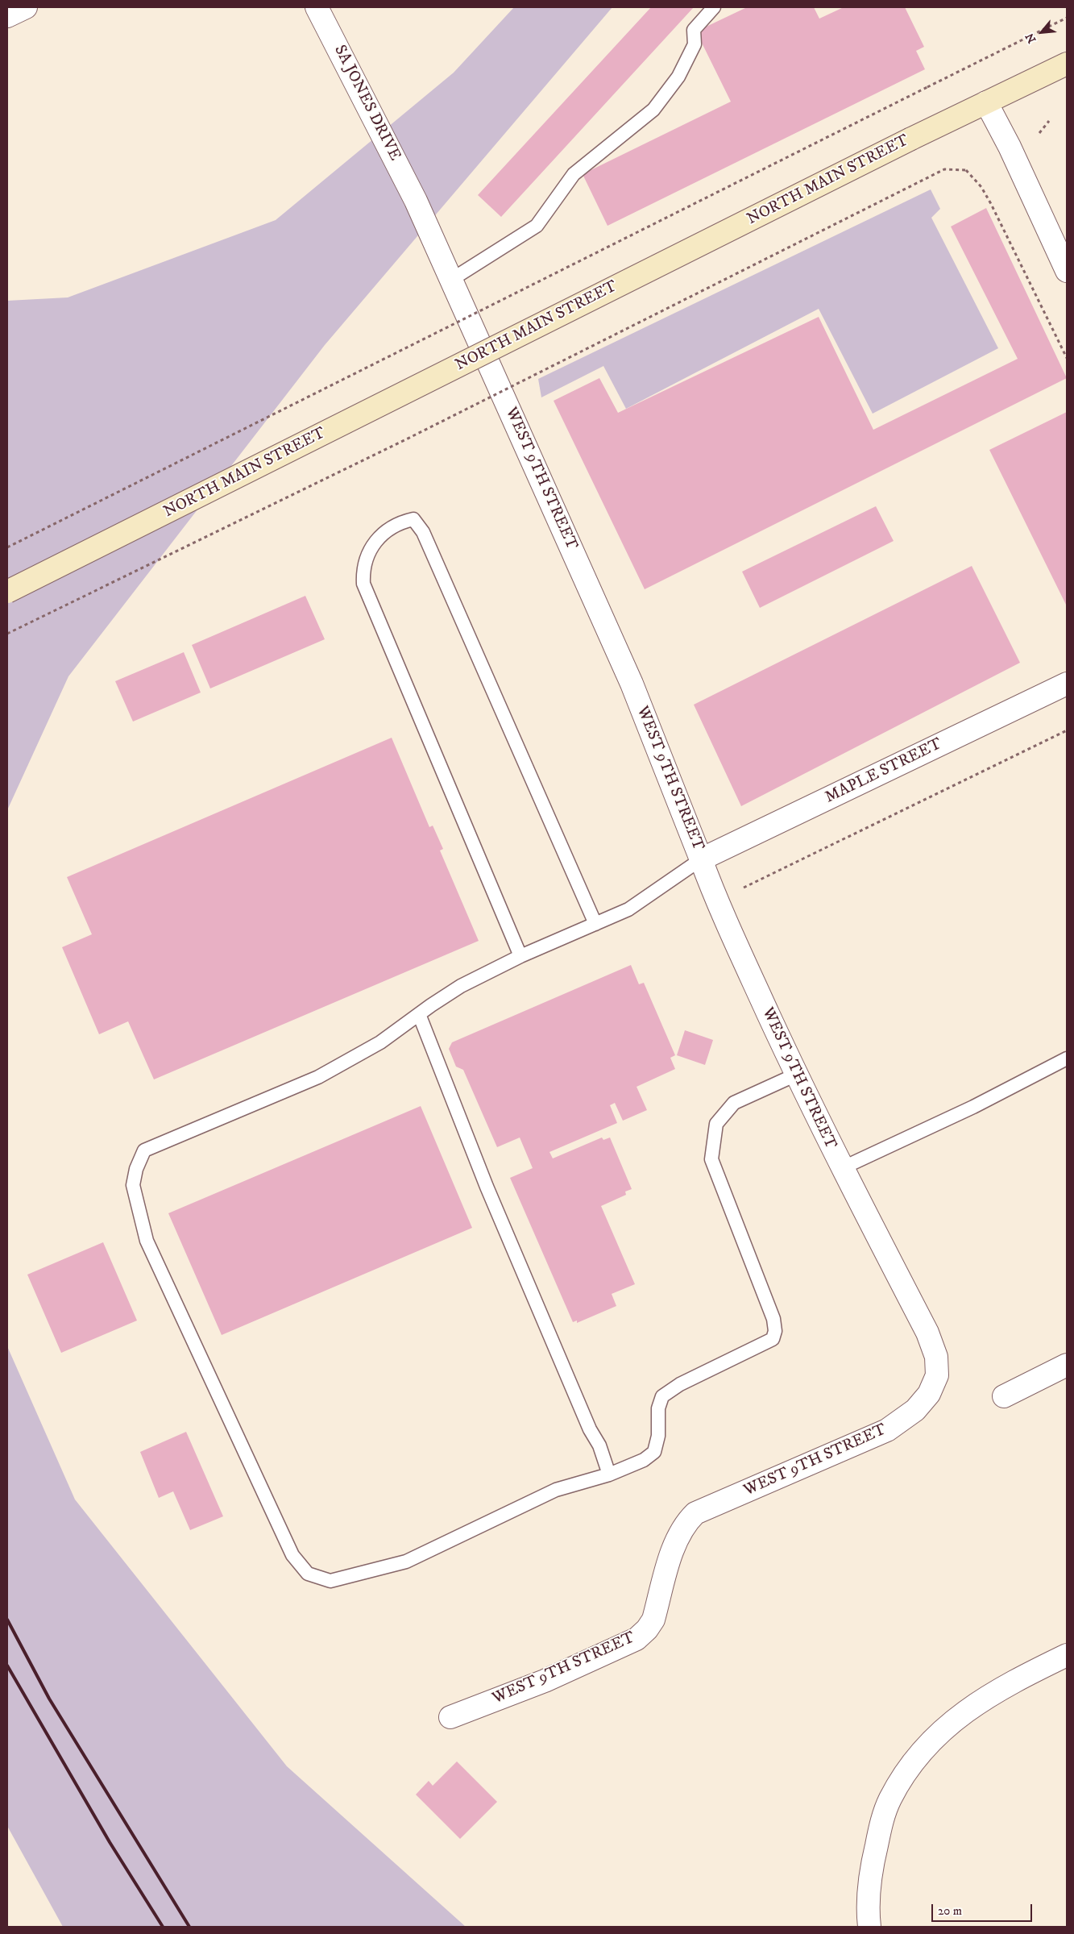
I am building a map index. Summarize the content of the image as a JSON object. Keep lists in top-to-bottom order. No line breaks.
{"streets":{"main road":["NORTH MAIN STREET"],"street":["SA JONES DRIVE","WEST 9TH STREET","MAPLE STREET"]},"crossings":[["SA JONES DRIVE","WEST 9TH STREET"],["WEST 9TH STREET","MAPLE STREET"]],"scale_bar":"20 m","north":"bottom left"}
